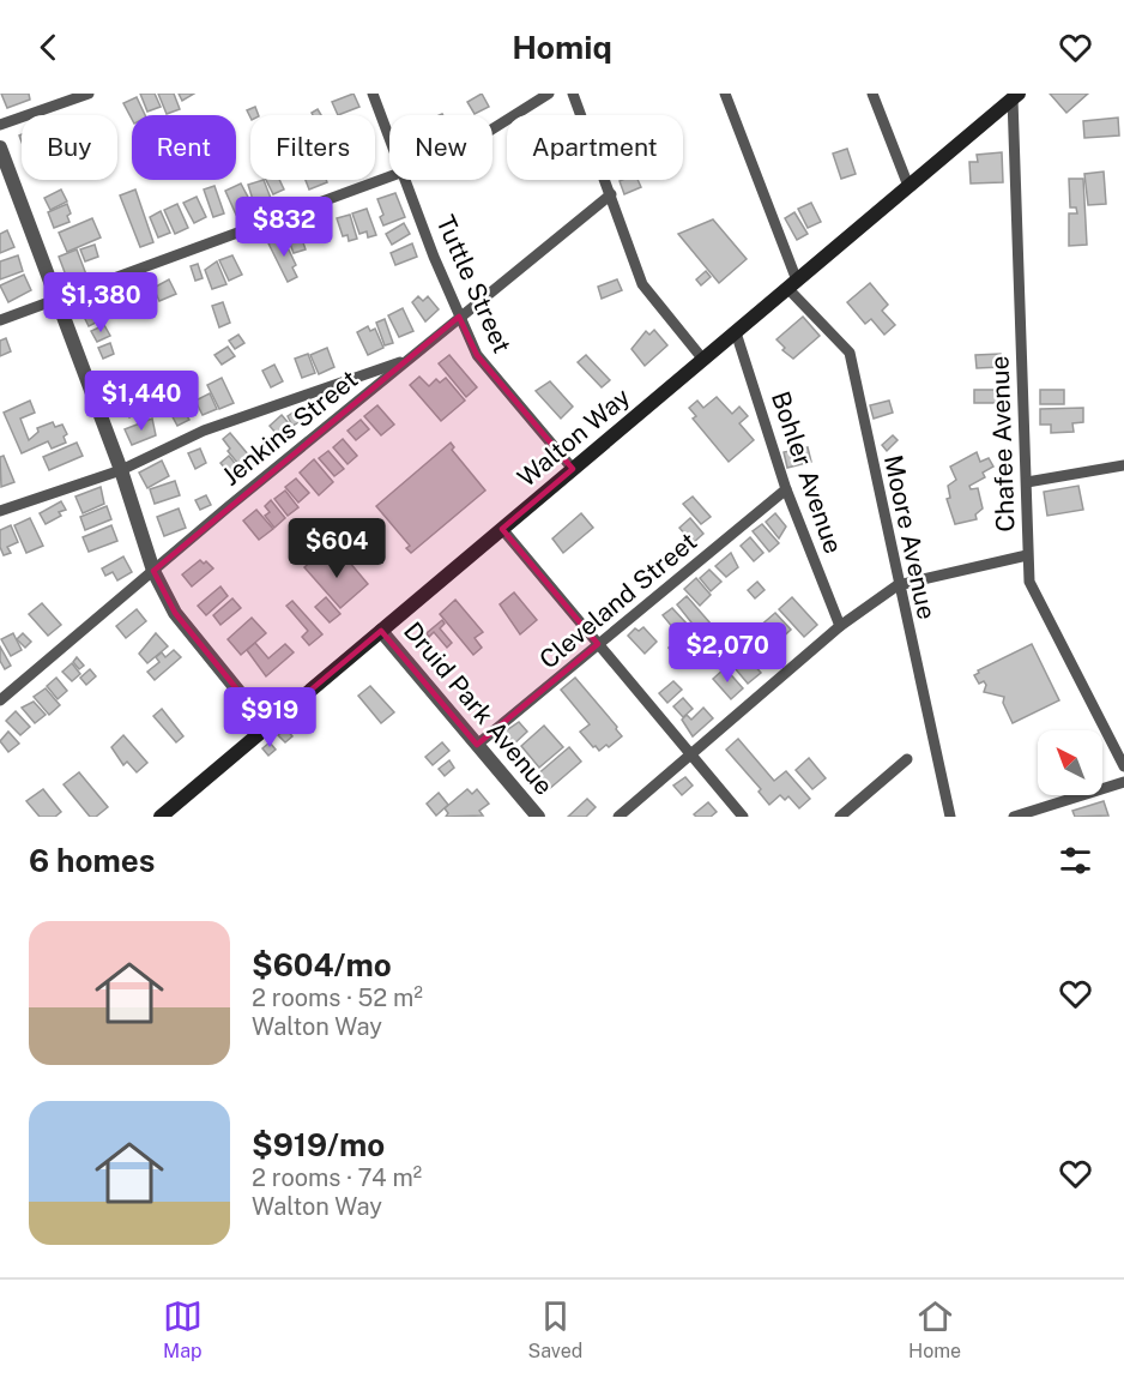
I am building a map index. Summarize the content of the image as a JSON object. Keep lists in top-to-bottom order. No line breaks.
{"streets":{"main road":["Walton Way"],"street":["Tuttle Street","Jenkins Street","Chafee Avenue","Bohler Avenue","Moore Avenue","Cleveland Street","Druid Park Avenue"]},"crossings":[["Tuttle Street","Jenkins Street"],["Tuttle Street","Walton Way"],["Walton Way","Chafee Avenue"],["Walton Way","Bohler Avenue"],["Walton Way","Moore Avenue"],["Walton Way","Druid Park Avenue"],["Bohler Avenue","Cleveland Street"],["Cleveland Street","Druid Park Avenue"]],"north":"top left","page":{"header":"Homiq","chip":["Buy","Rent","Filters","New","Apartment"],"price":["$832","$1,380","$1,440","$604","$2,070","$919"],"heading":"6 homes","list":[{"name":"$604/mo","note":"2 rooms · 52 m² · Walton Way"},{"name":"$919/mo","note":"2 rooms · 74 m² · Walton Way"}],"tabs":["Map","Saved","Home"]}}
